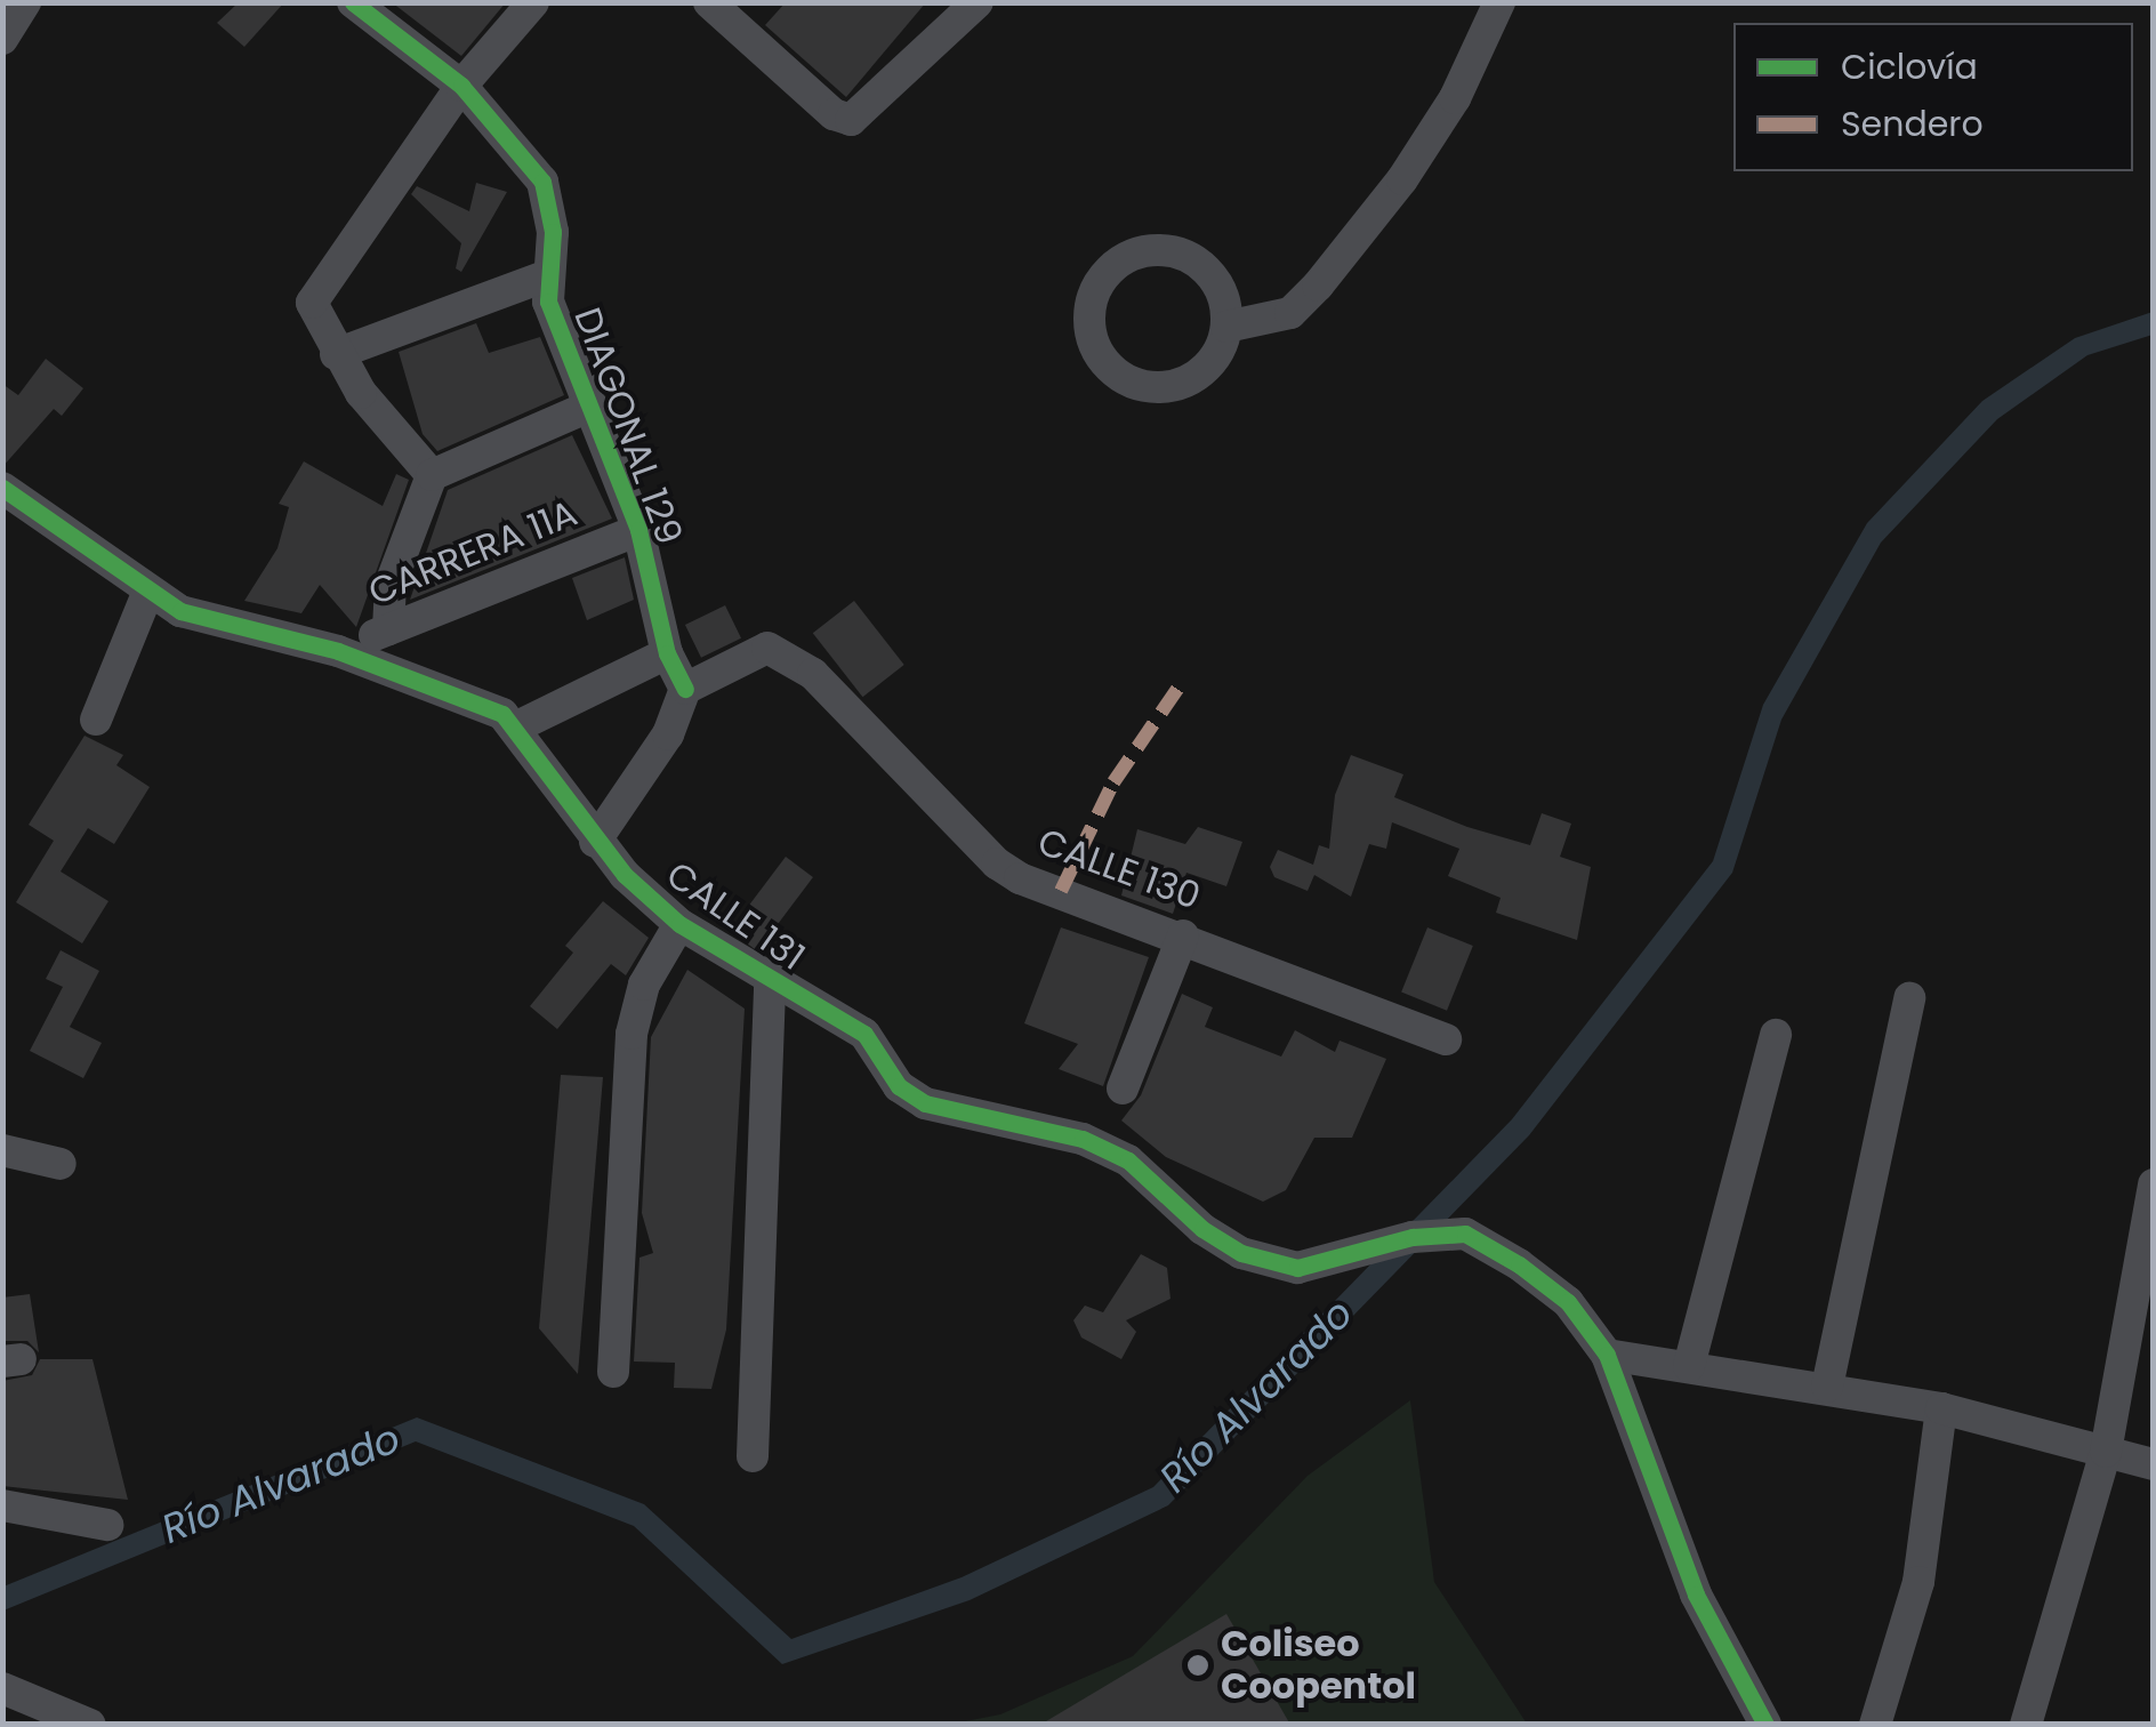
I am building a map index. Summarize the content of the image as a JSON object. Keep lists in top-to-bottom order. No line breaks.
{"streets":{"street":["DIAGONAL 129","CARRERA 11A","CALLE 130","CALLE 131"]},"crossings":[["DIAGONAL 129","CARRERA 11A"],["DIAGONAL 129","CALLE 130"],["CARRERA 11A","CALLE 131"]],"water":["Río Alvarado"],"places":["Coliseo Coopentol"],"legend":["Ciclovía","Sendero"]}
